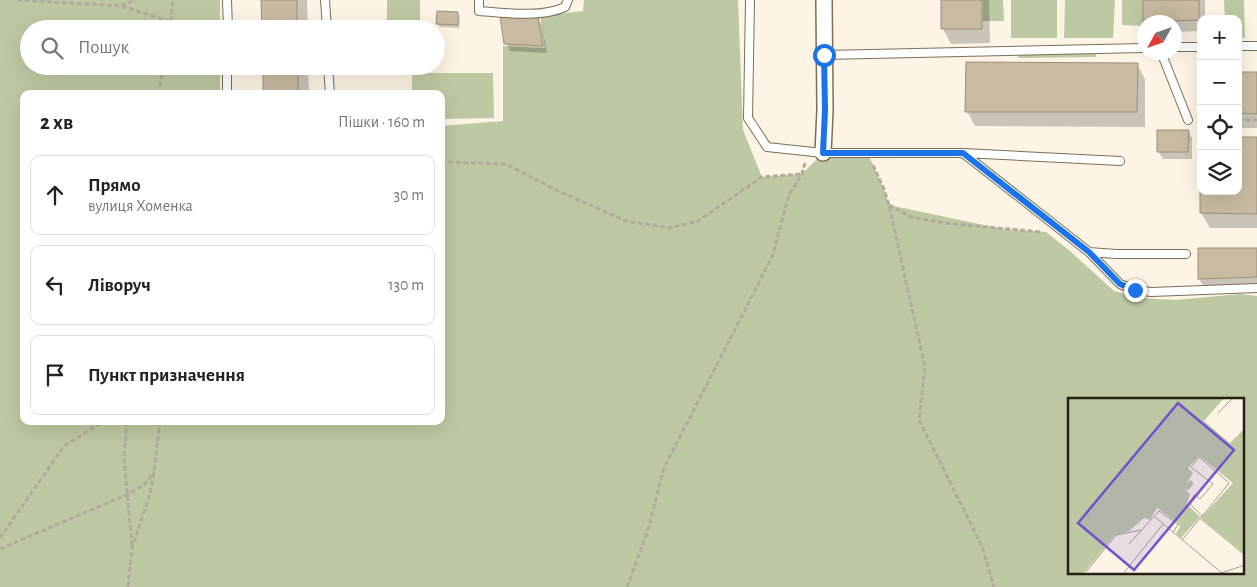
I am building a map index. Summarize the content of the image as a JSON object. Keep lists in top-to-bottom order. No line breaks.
{"north":"bottom left","page":{"map_buttons":["+","−"],"search":"Пошук","heading":["2 хв","Пішки · 160 m"],"list":[["Прямо","вулиця Хоменка","30 m"],["Ліворуч","130 m"],"Пункт призначення"]}}
